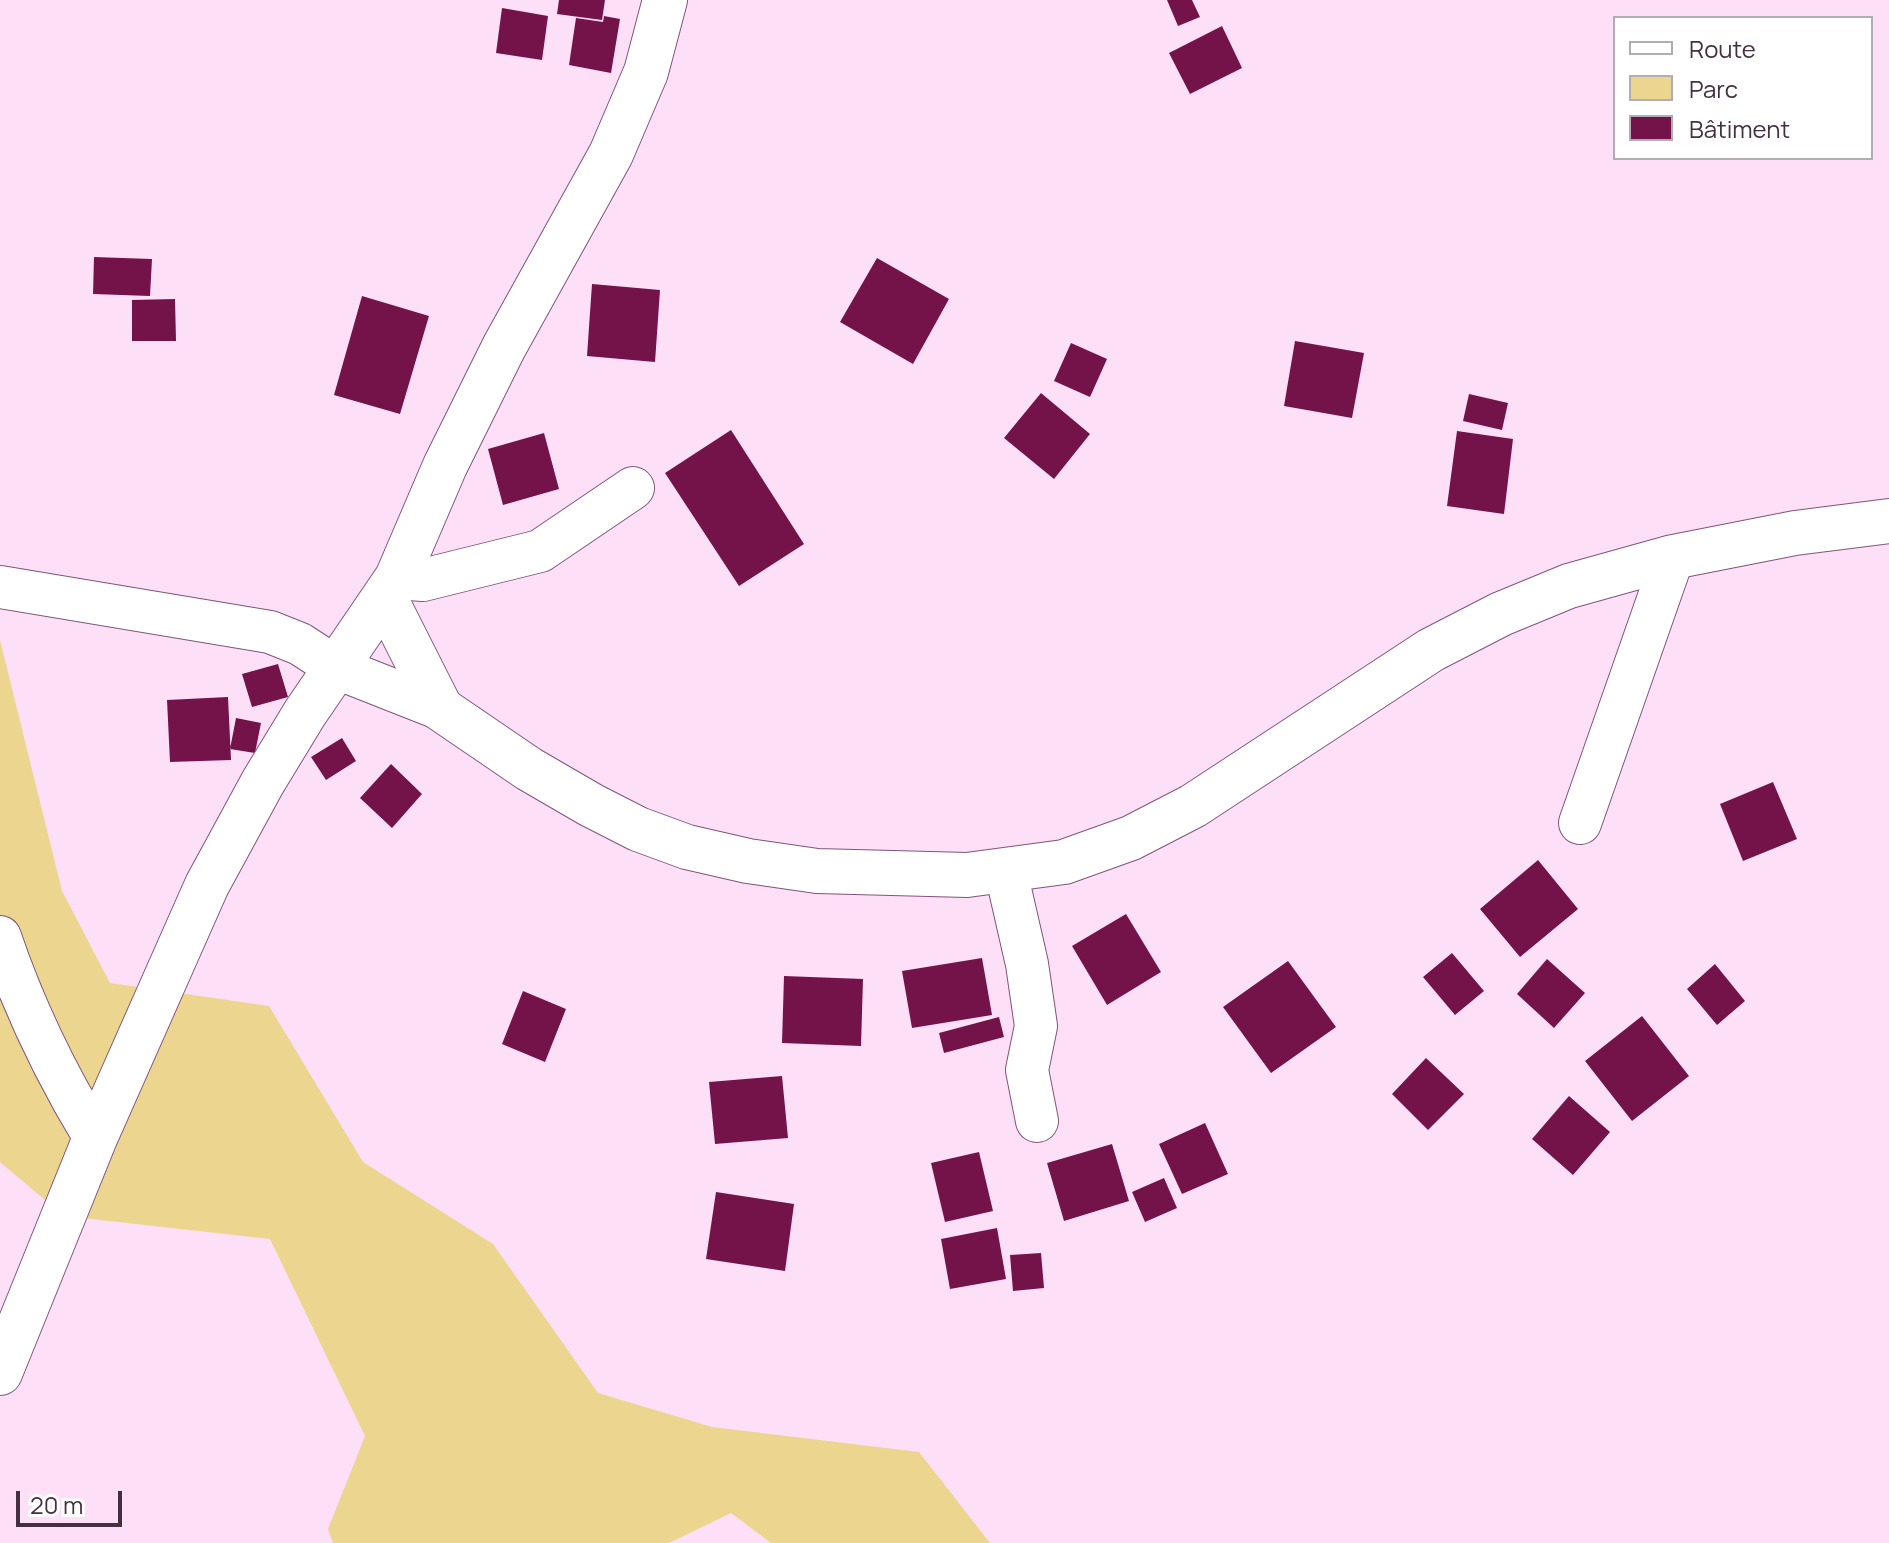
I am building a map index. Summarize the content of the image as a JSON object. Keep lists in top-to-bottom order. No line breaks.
{"legend":["Route","Parc","Bâtiment"],"scale_bar":"20 m"}
